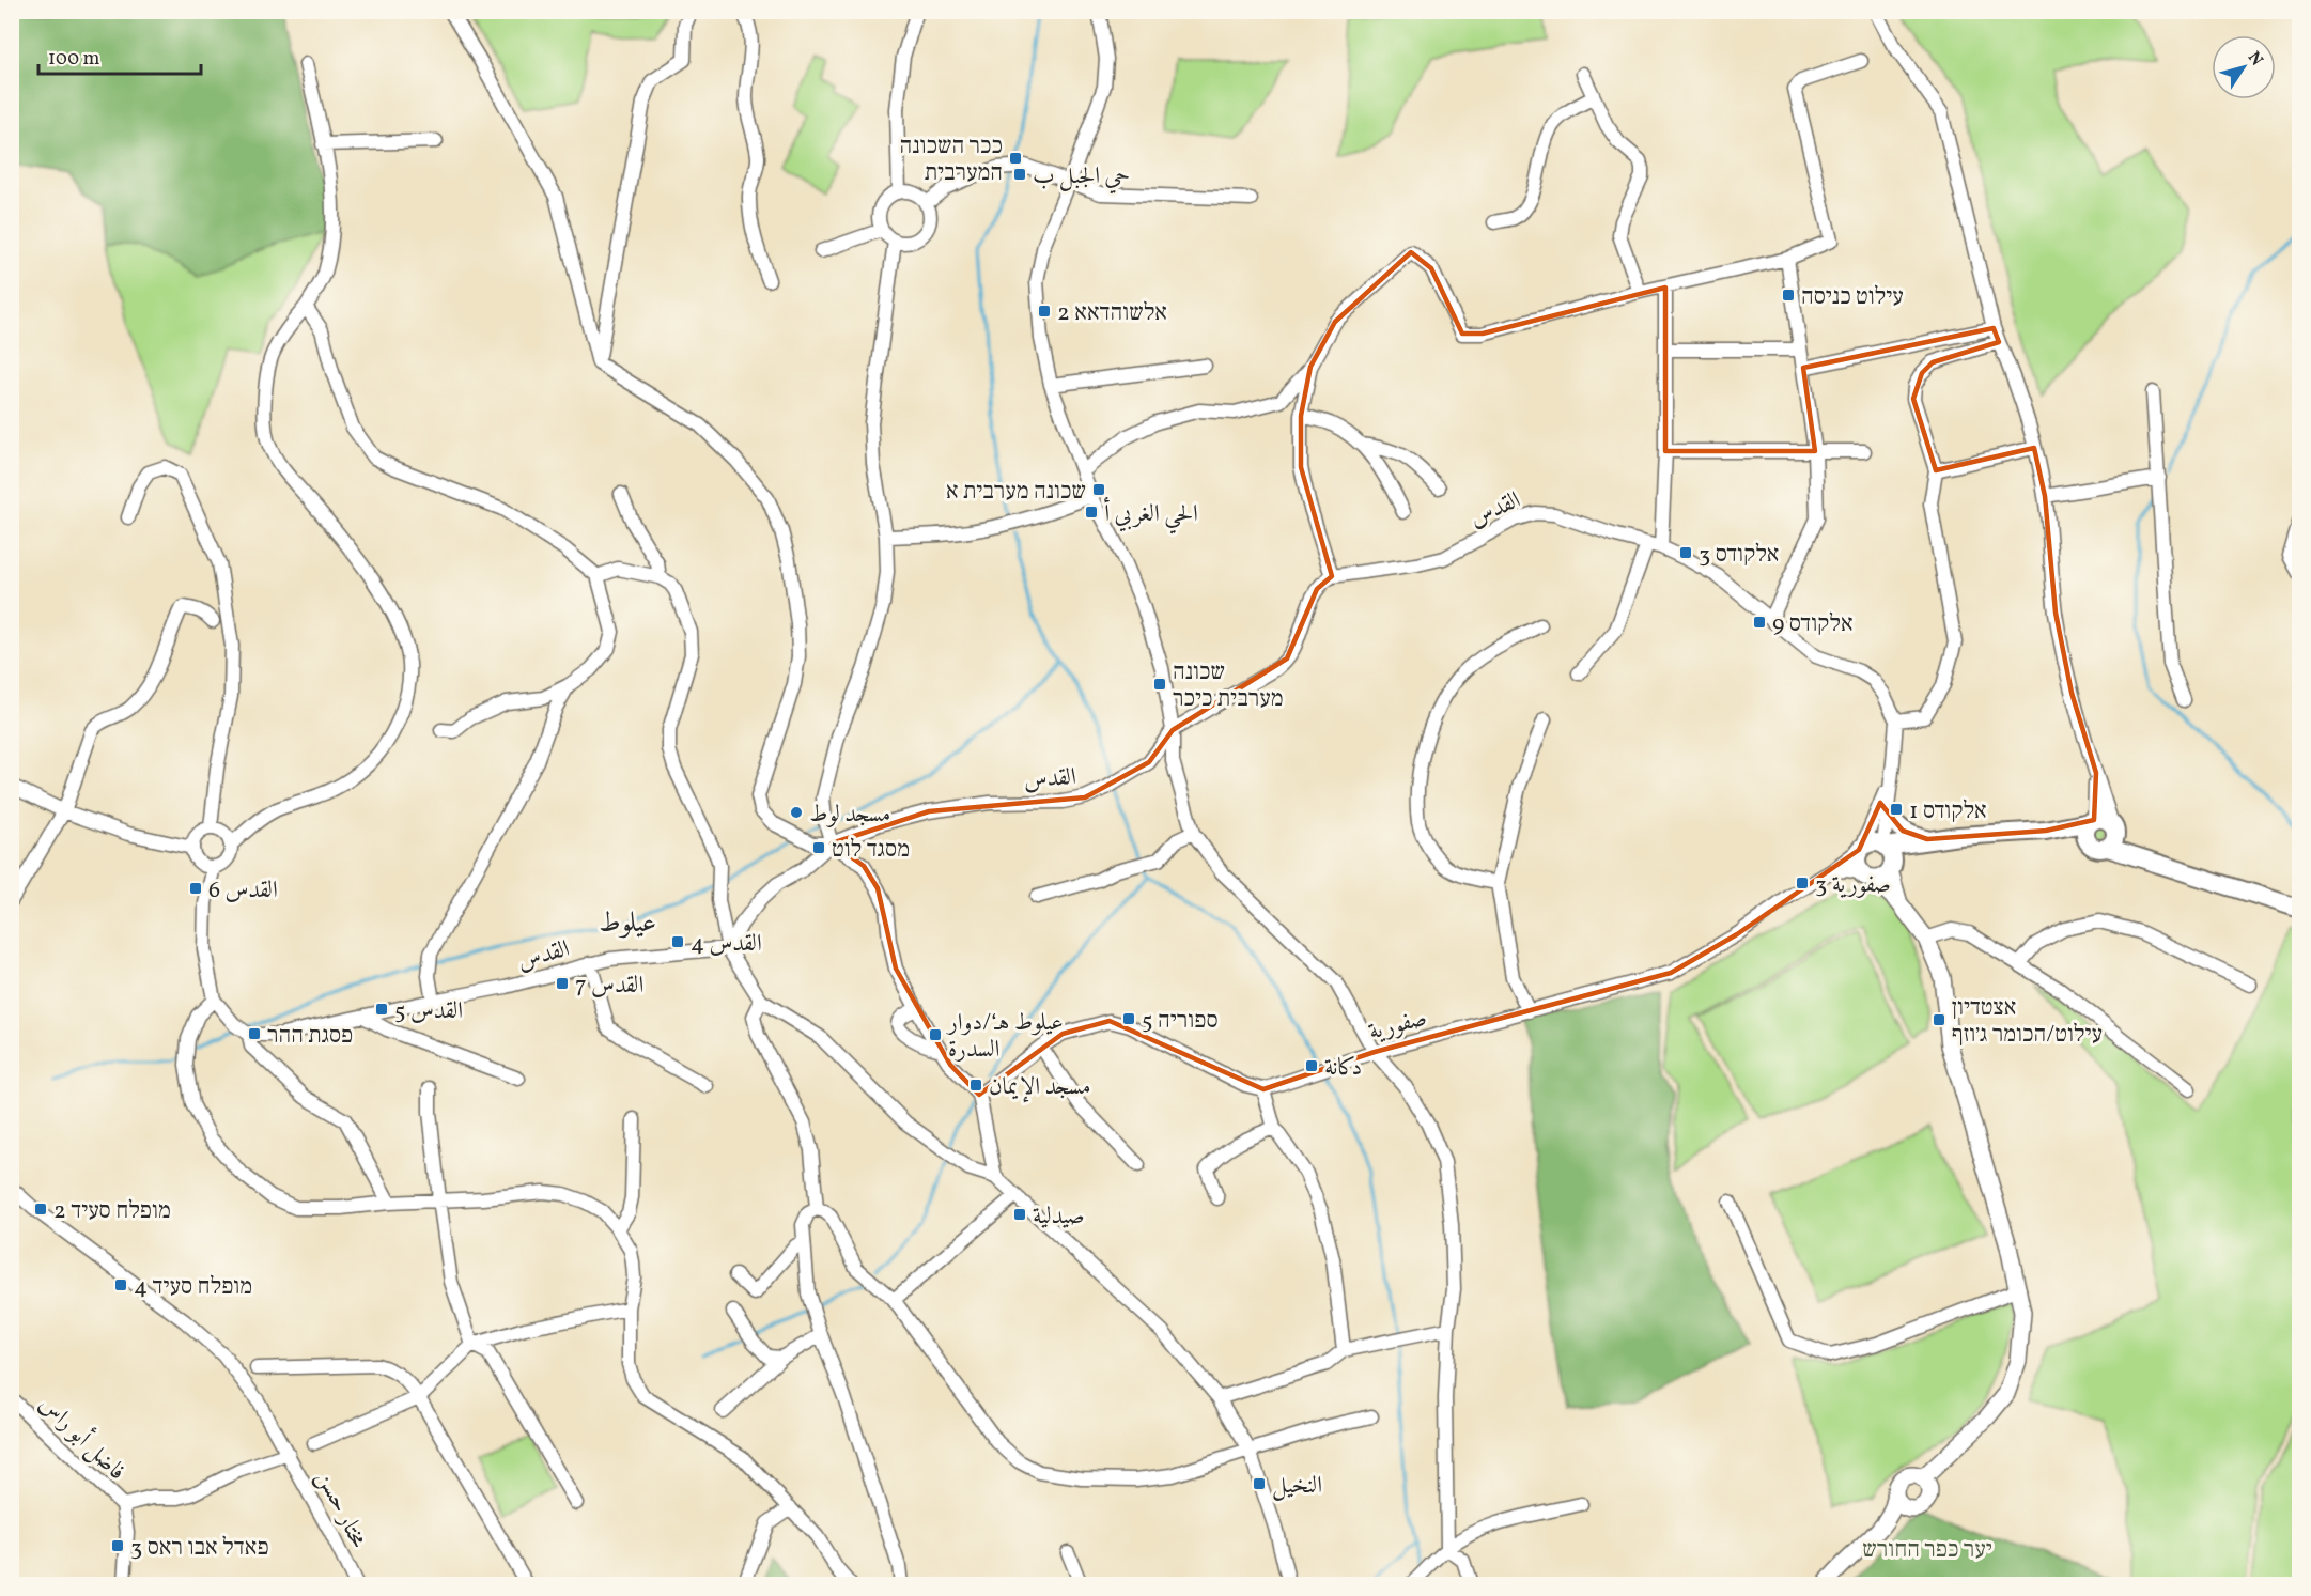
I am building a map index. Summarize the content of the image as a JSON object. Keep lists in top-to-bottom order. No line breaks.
{"streets":{"street":["القدس","صفورية","فاضل أبو راس","مختار حسن"]},"districts":["عيلوط"],"parks":["יער כפר החורש"],"places":{"transit":["ככר השכונה המערבית","حي الجبل ب","עילוט כניסה","אלשוהדאא 2","שכונה מערבית א","الحي الغربي أ","אלקודס 3","אלקודס 9","שכונה מערבית כיכר","אלקודס 1","מסגד לוט","صفورية 3","القدس 6","القدس 4","القدس 7","القدس 5","ספוריה 5","אצטדיון עילוט/הכומר ג׳וזף","פסגת ההר","عيلوط هـ‘/دوار السدرة","دكانة","مسجد الإيمان","מופלח סעיד 2","صيدلية","מופלח סעיד 4","النخيل","פאדל אבו ראס 3"],"other":["مسجد لوط"]},"scale_bar":"100 m","north":"top right"}
